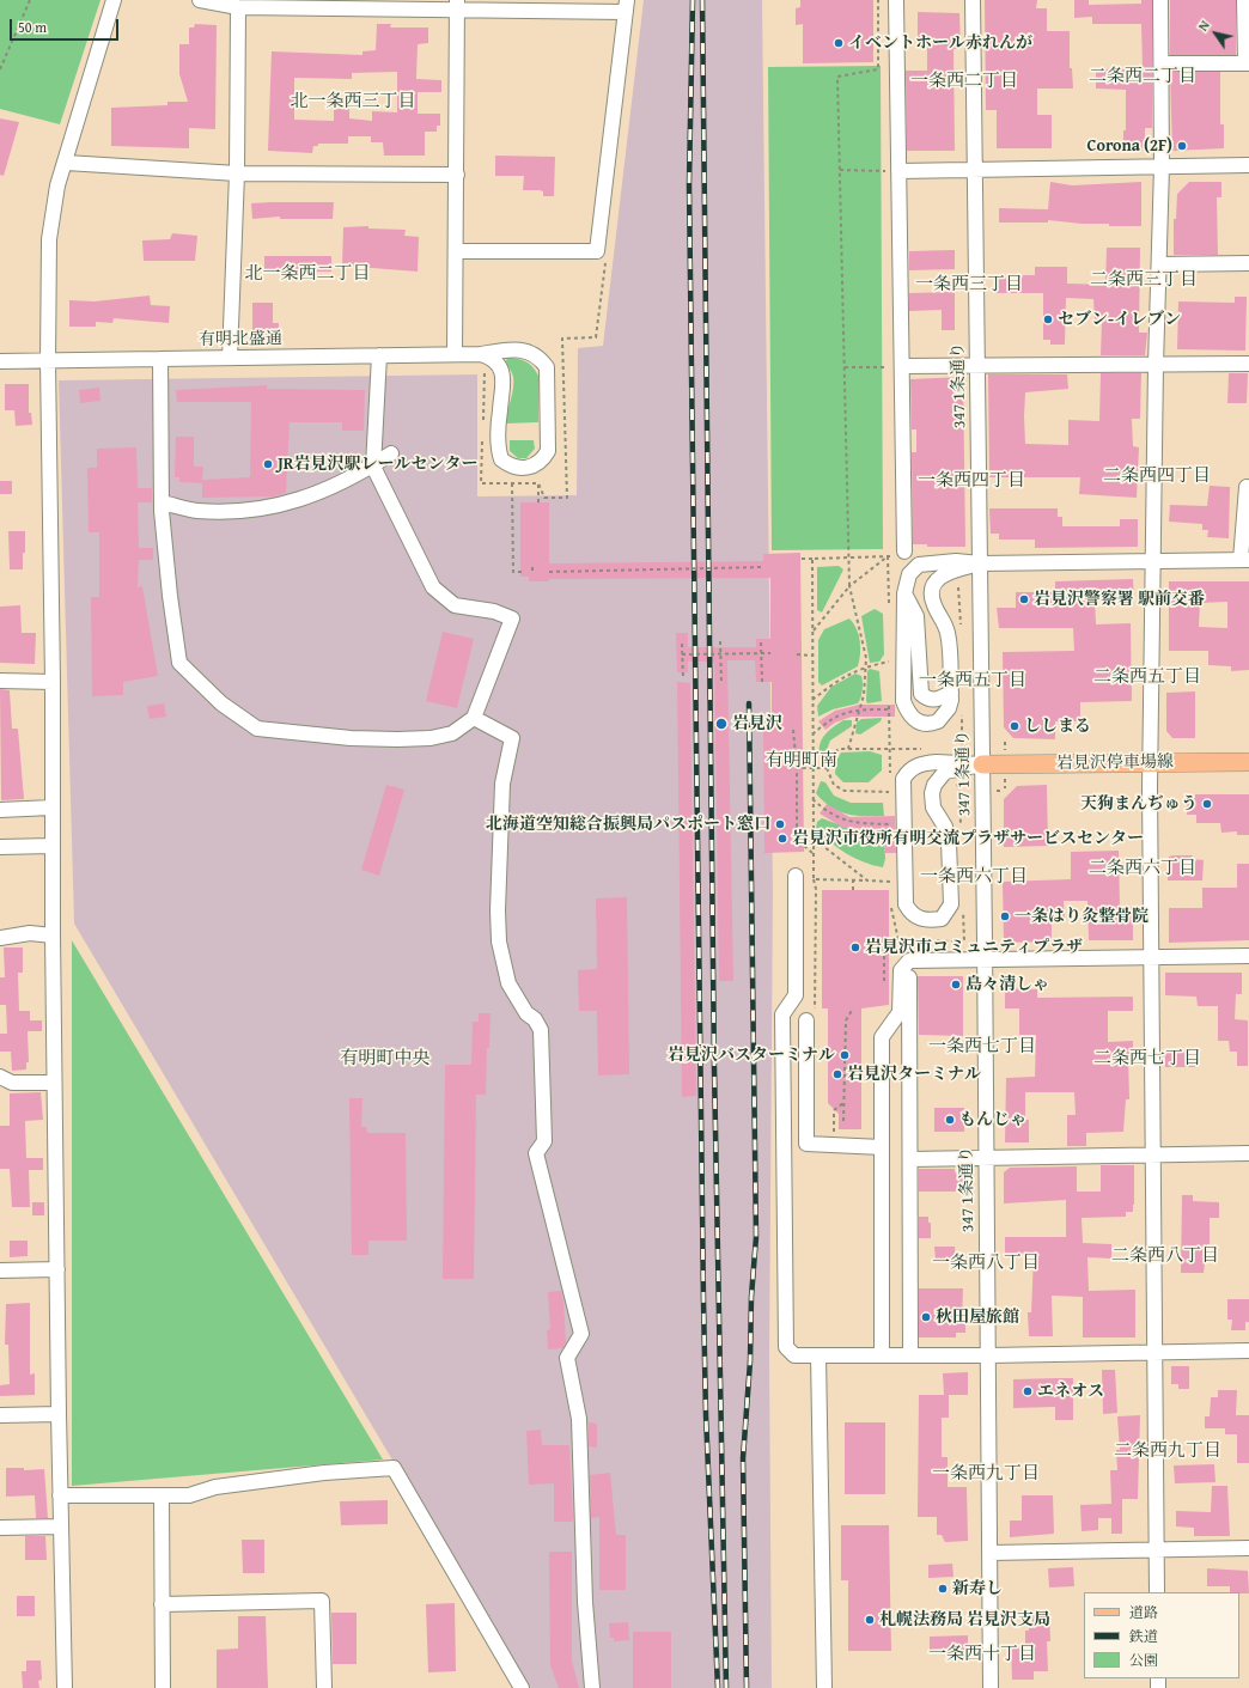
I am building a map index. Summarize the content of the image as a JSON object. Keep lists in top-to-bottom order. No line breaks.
{"streets":{"main road":["岩見沢停車場線"],"street":["有明北盛通","347 1条通り"]},"crossings":[["347 1条通り","岩見沢停車場線"]],"districts":["二条西二丁目","一条西二丁目","北一条西三丁目","北一条西二丁目","二条西三丁目","一条西三丁目","二条西四丁目","一条西四丁目","二条西五丁目","一条西五丁目","有明町南","二条西六丁目","一条西六丁目","一条西七丁目","有明町中央","二条西七丁目","二条西八丁目","一条西八丁目","二条西九丁目","一条西九丁目","一条西十丁目"],"places":["イベントホール赤れんが","Corona (2F)","セブン-イレブン","JR岩見沢駅レールセンター","岩見沢警察署 駅前交番","岩見沢","ししまる","天狗まんぢゅう","北海道空知総合振興局パスポート窓口","岩見沢市役所有明交流プラザサービスセンター","一条はり灸整骨院","岩見沢市コミュニティプラザ","島々清しゃ","岩見沢バスターミナル","岩見沢ターミナル","もんじゃ","秋田屋旅館","エネオス","新寿し","札幌法務局 岩見沢支局"],"legend":["道路","鉄道","公園"],"scale_bar":"50 m","north":"top left"}
